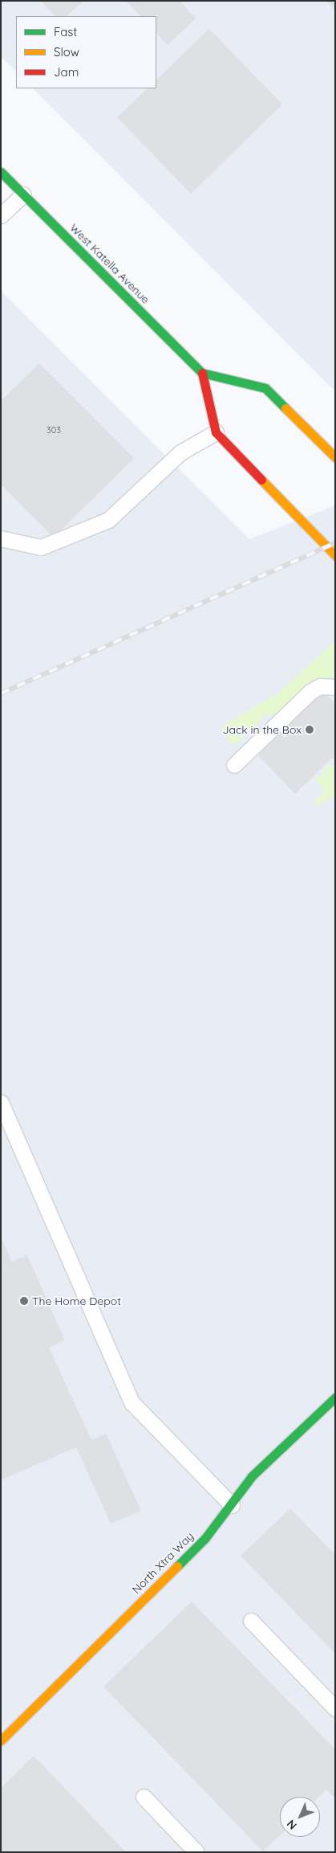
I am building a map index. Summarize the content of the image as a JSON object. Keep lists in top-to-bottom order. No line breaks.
{"streets":{"main road":["West Katella Avenue","North Xtra Way"]},"places":["Jack in the Box","The Home Depot"],"house_numbers":["303"],"legend":["Fast","Slow","Jam"],"north":"bottom left"}
